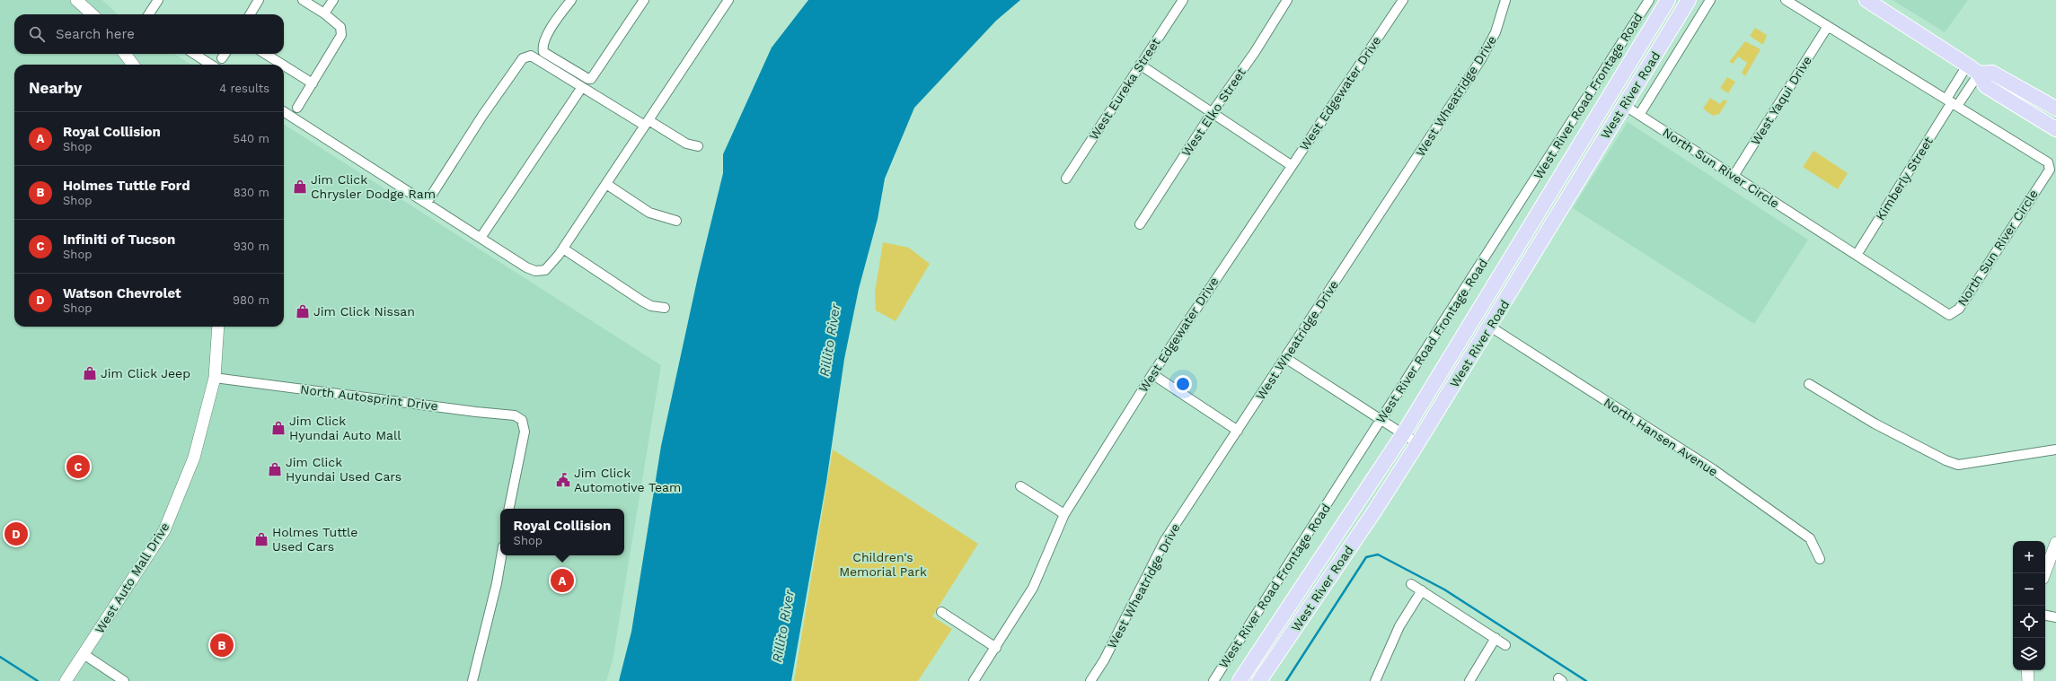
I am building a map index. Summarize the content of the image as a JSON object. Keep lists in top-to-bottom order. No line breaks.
{"streets":{"main road":["West River Road"],"street":["West Eureka Street","West Edgewater Drive","West Wheatridge Drive","West River Road Frontage Road","West Yaqui Drive","West Elko Street","North Sun River Circle","Kimberly Street","North Autosprint Drive","North Hansen Avenue","West Auto Mall Drive"]},"crossings":[["West River Road","North Sun River Circle"],["West River Road","North Hansen Avenue"],["West Yaqui Drive","North Sun River Circle"],["North Sun River Circle","Kimberly Street"],["North Autosprint Drive","West Auto Mall Drive"]],"water":["Rillito River"],"parks":["Children's Memorial Park"],"places":{"shop":["Jim Click Chrysler Dodge Ram","Jim Click Nissan","Jim Click Jeep","Jim Click Hyundai Auto Mall","Jim Click Hyundai Used Cars","Holmes Tuttle Used Cars"],"public building":["Jim Click Automotive Team"]},"page":{"search":"Search here","heading":["Nearby","4 results"],"list":[{"mark":"A","name":"Royal Collision","note":"Shop","value":"540 m"},{"mark":"B","name":"Holmes Tuttle Ford","note":"Shop","value":"830 m"},{"mark":"C","name":"Infiniti of Tucson","note":"Shop","value":"930 m"},{"mark":"D","name":"Watson Chevrolet","note":"Shop","value":"980 m"}],"pins":["C","D","A","B"],"popup":["Royal Collision","Shop"],"map_buttons":["+","−"]}}
